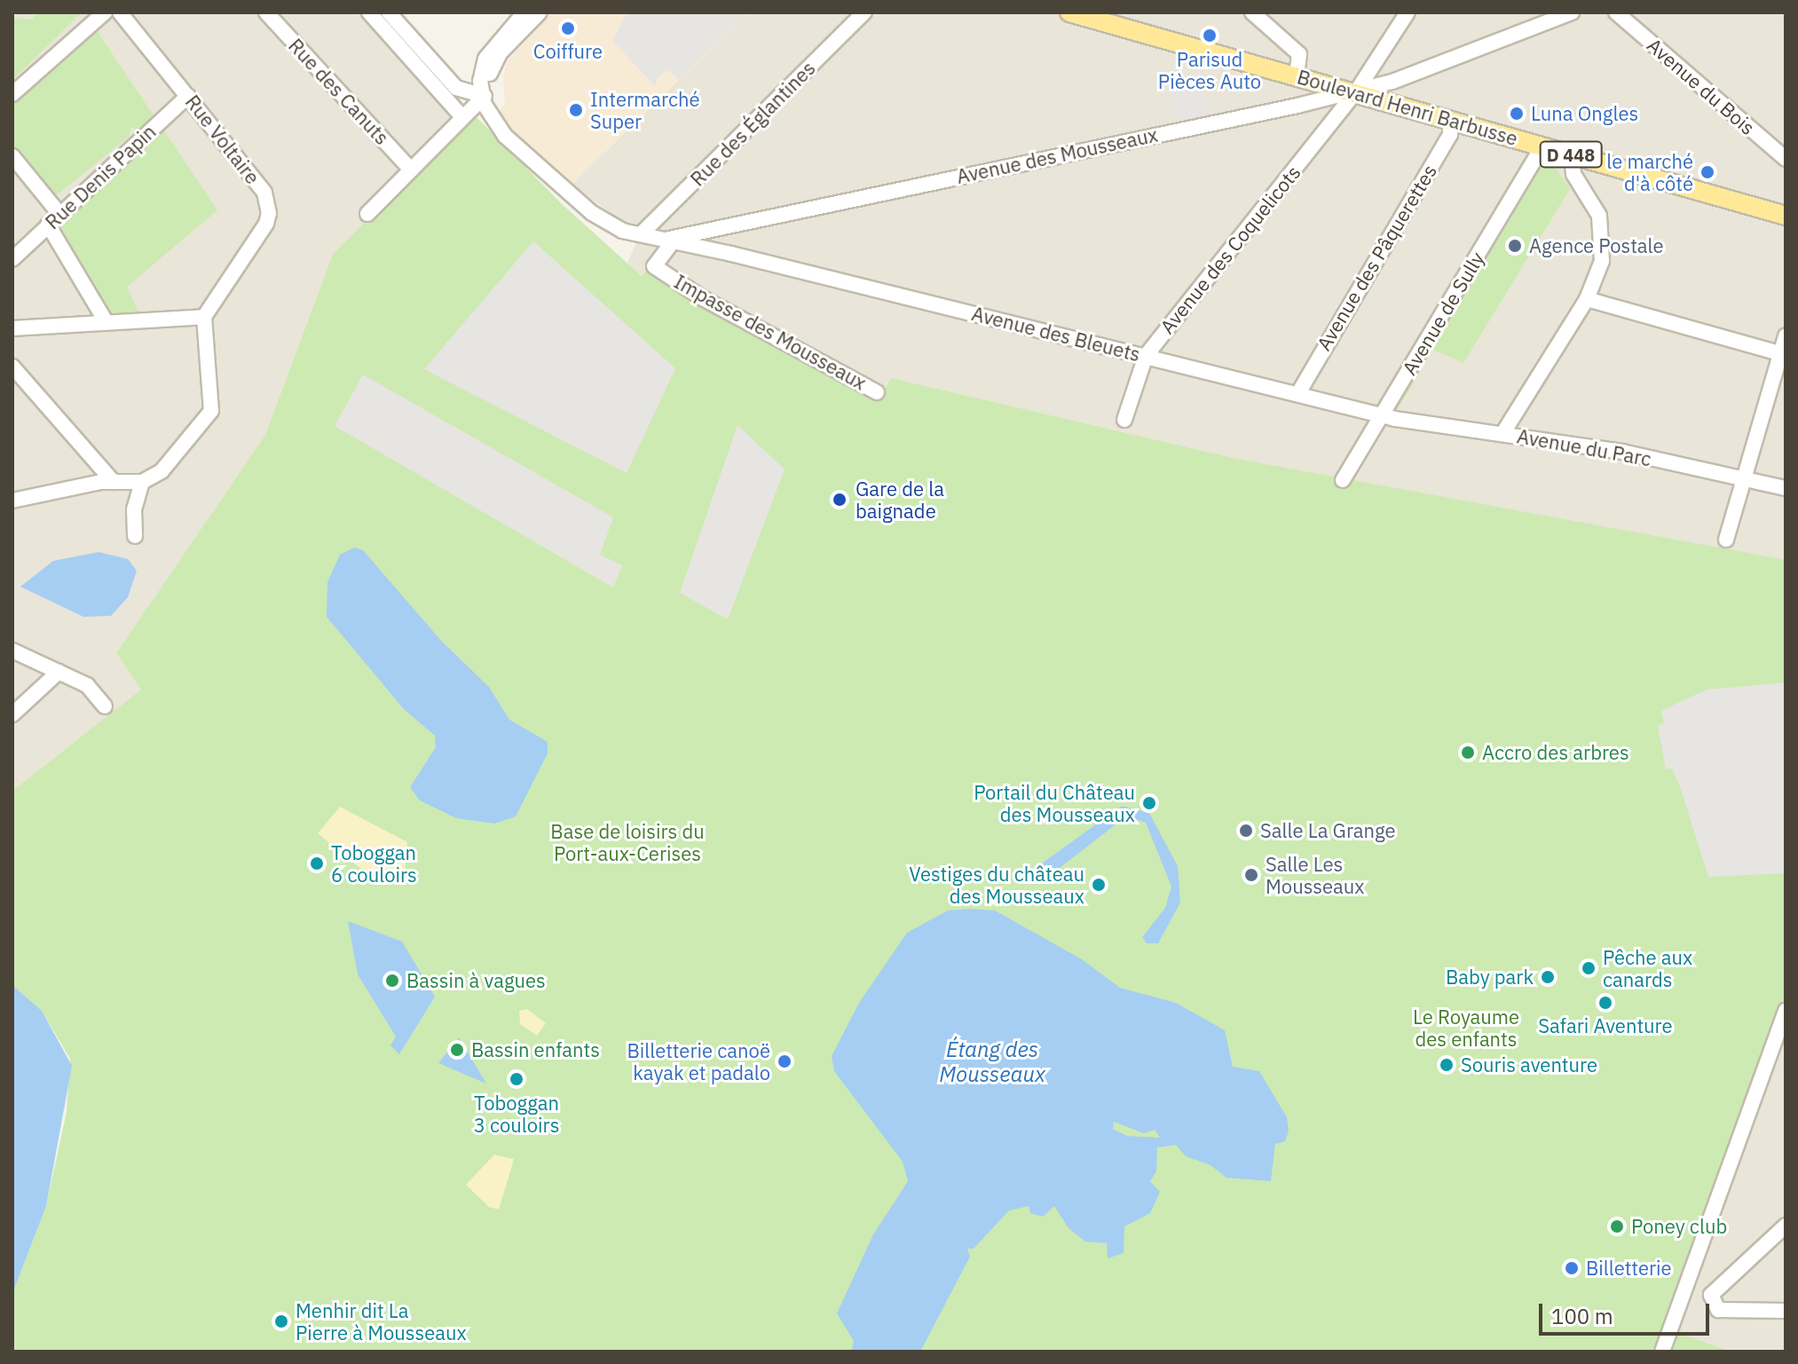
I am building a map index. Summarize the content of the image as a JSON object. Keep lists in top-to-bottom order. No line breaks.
{"streets":{"main road":["Boulevard Henri Barbusse","D 448"],"street":["Avenue du Bois","Rue des Canuts","Rue des Églantines","Rue Voltaire","Avenue des Mousseaux","Rue Denis Papin","Avenue des Coquelicots","Avenue des Pâquerettes","Avenue de Sully","Impasse des Mousseaux","Avenue des Bleuets","Avenue du Parc"]},"crossings":[["Boulevard Henri Barbusse","Avenue des Mousseaux"],["Boulevard Henri Barbusse","Avenue des Coquelicots"],["Boulevard Henri Barbusse","Avenue des Pâquerettes"],["Boulevard Henri Barbusse","Avenue de Sully"],["Rue des Églantines","Avenue des Bleuets"],["Rue Voltaire","Rue Denis Papin"],["Avenue des Mousseaux","Avenue des Coquelicots"],["Avenue des Mousseaux","Impasse des Mousseaux"],["Avenue des Mousseaux","Avenue des Bleuets"],["Avenue des Coquelicots","Avenue des Bleuets"],["Avenue des Pâquerettes","Avenue des Bleuets"],["Avenue de Sully","Avenue des Bleuets"],["Avenue de Sully","Avenue du Parc"],["Impasse des Mousseaux","Avenue des Bleuets"],["Avenue des Bleuets","Avenue du Parc"]],"water":["Étang des Mousseaux"],"parks":["Base de loisirs du Port-aux-Cerises","Le Royaume des enfants"],"places":["Coiffure","Parisud Pièces Auto","Intermarché Super","Luna Ongles","le marché d'à côté","Agence Postale","Gare de la baignade","Accro des arbres","Portail du Château des Mousseaux","Salle La Grange","Toboggan 6 couloirs","Salle Les Mousseaux","Vestiges du château des Mousseaux","Pêche aux canards","Baby park","Bassin à vagues","Safari Aventure","Bassin enfants","Billetterie canoë kayak et padalo","Souris aventure","Toboggan 3 couloirs","Poney club","Billetterie","Menhir dit La Pierre à Mousseaux"],"scale_bar":"100 m"}
